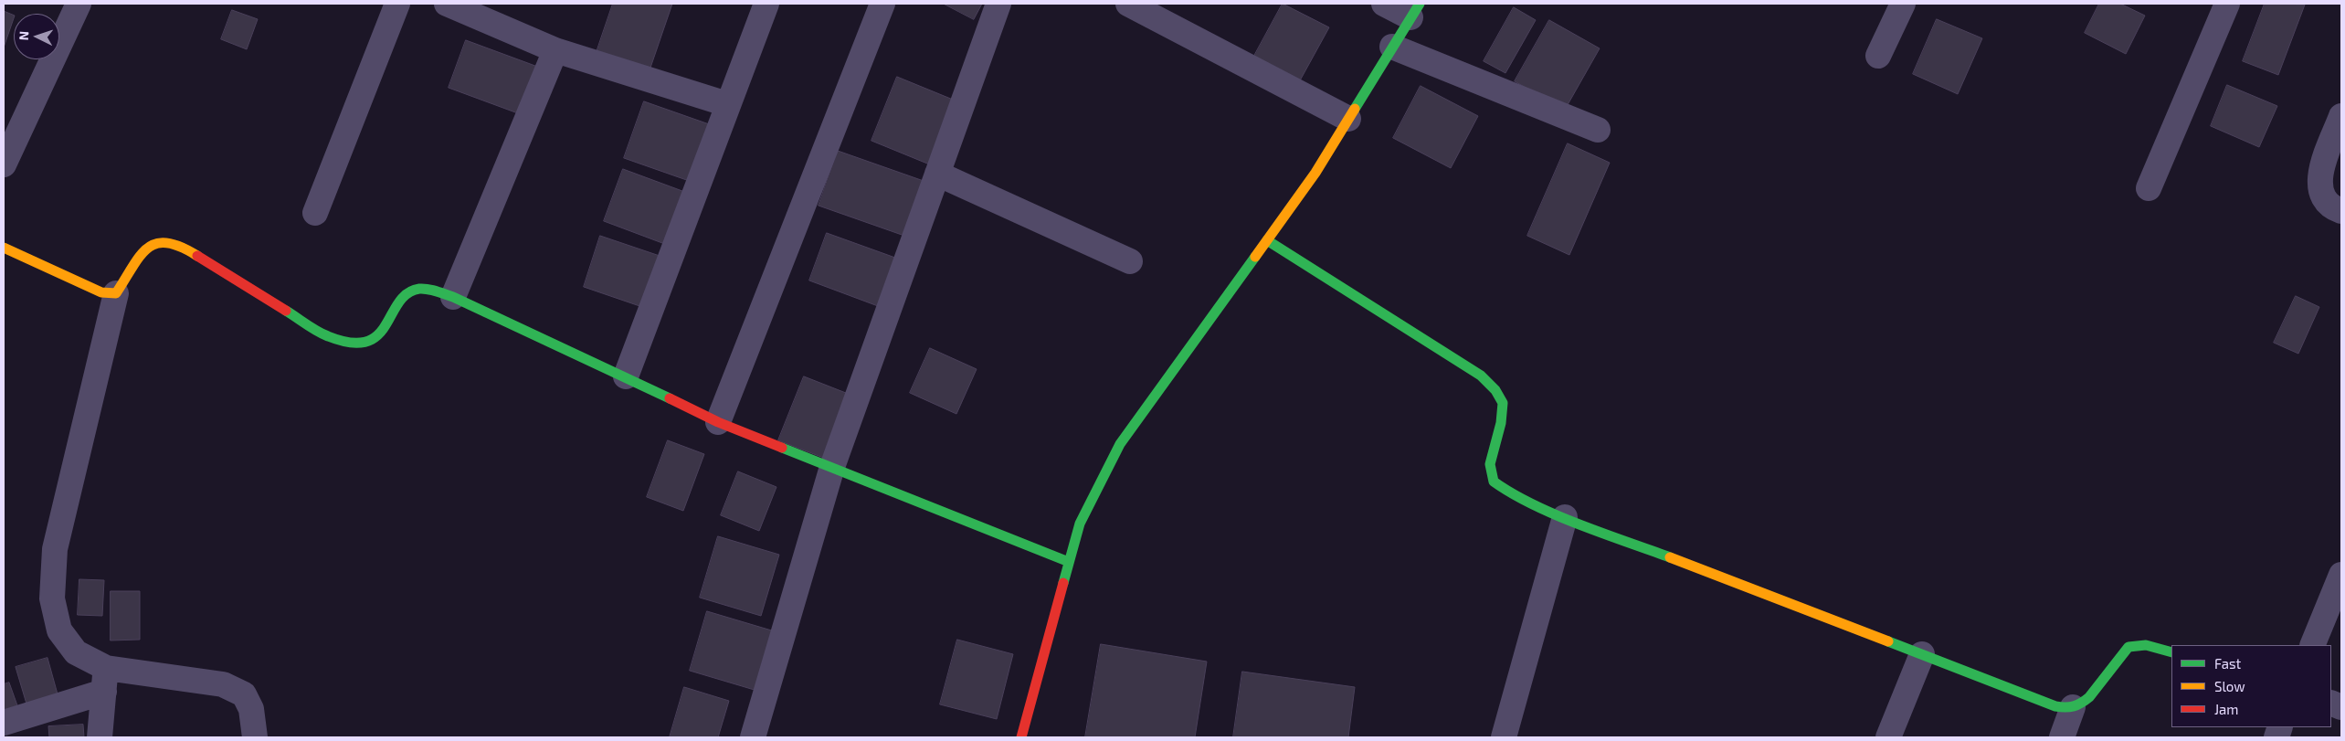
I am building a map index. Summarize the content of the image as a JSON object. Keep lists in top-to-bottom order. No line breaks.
{"legend":["Fast","Slow","Jam"],"north":"left"}
